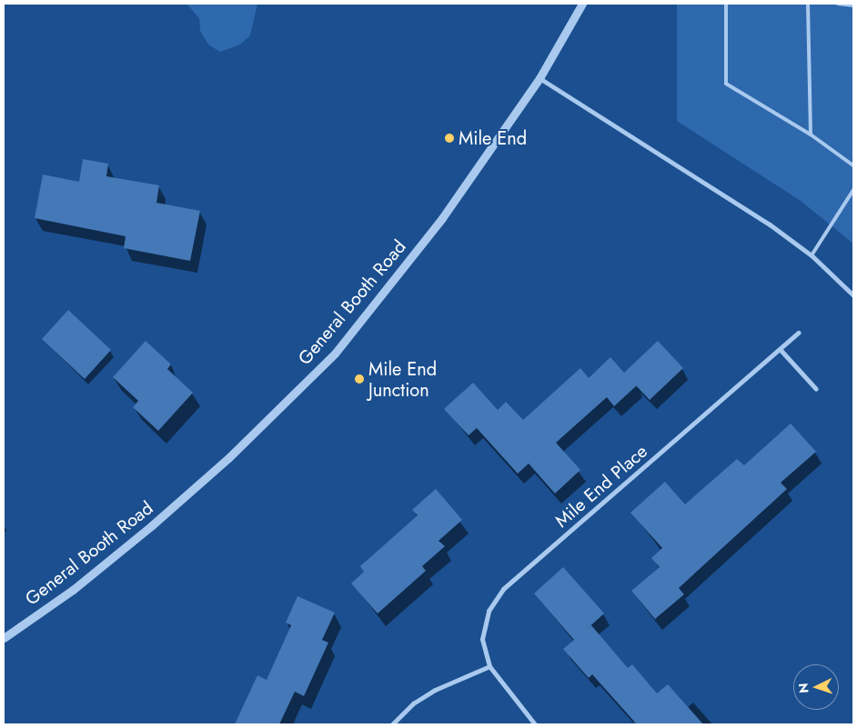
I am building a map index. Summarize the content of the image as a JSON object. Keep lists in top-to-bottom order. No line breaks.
{"streets":{"street":["General Booth Road","Mile End Place"]},"places":["Mile End","Mile End Junction"],"north":"left"}
